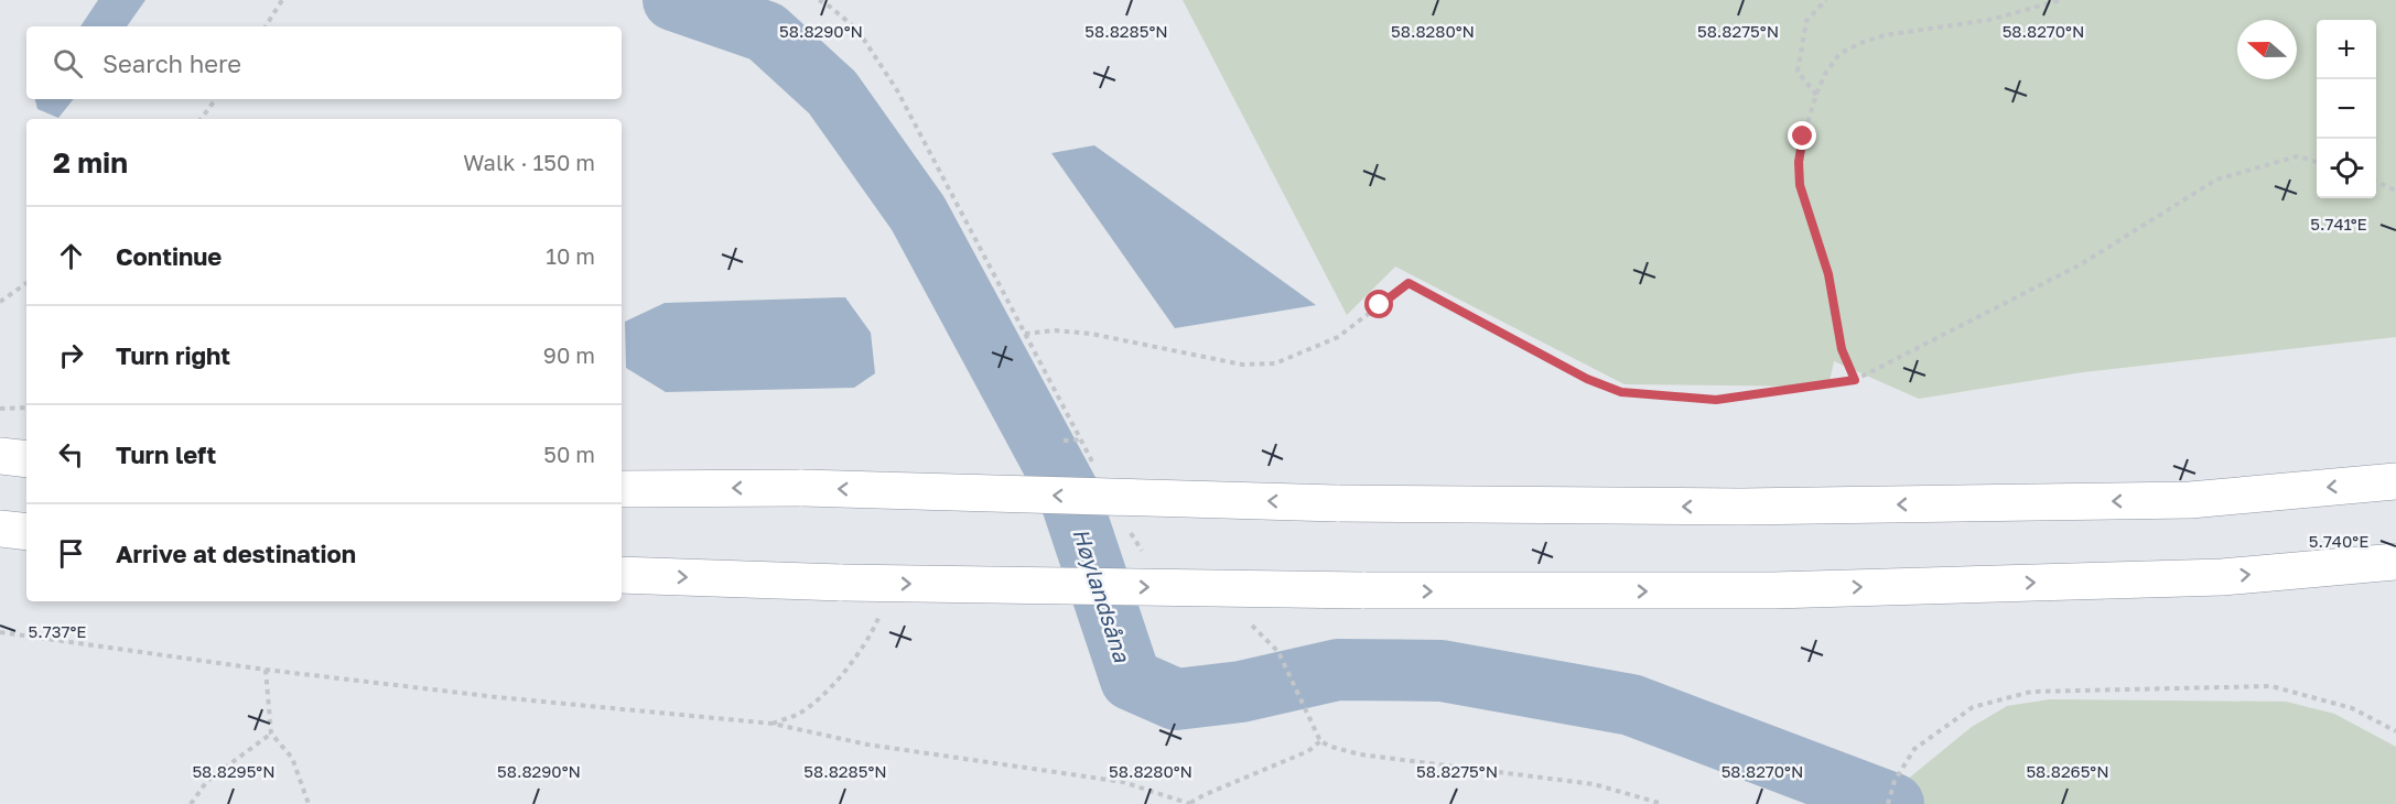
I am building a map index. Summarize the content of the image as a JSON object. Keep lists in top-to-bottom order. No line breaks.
{"water":["Høylandsåna"],"north":"left","page":{"map_buttons":["+","−"],"search":"Search here","heading":["2 min","Walk · 150 m"],"list":[["Continue","10 m"],["Turn right","90 m"],["Turn left","50 m"],"Arrive at destination"]},"coordinates":["58.8290°N","58.8285°N","58.8280°N","58.8275°N","58.8270°N","5.741°E","5.740°E","5.737°E","58.8295°N","58.8265°N"]}
